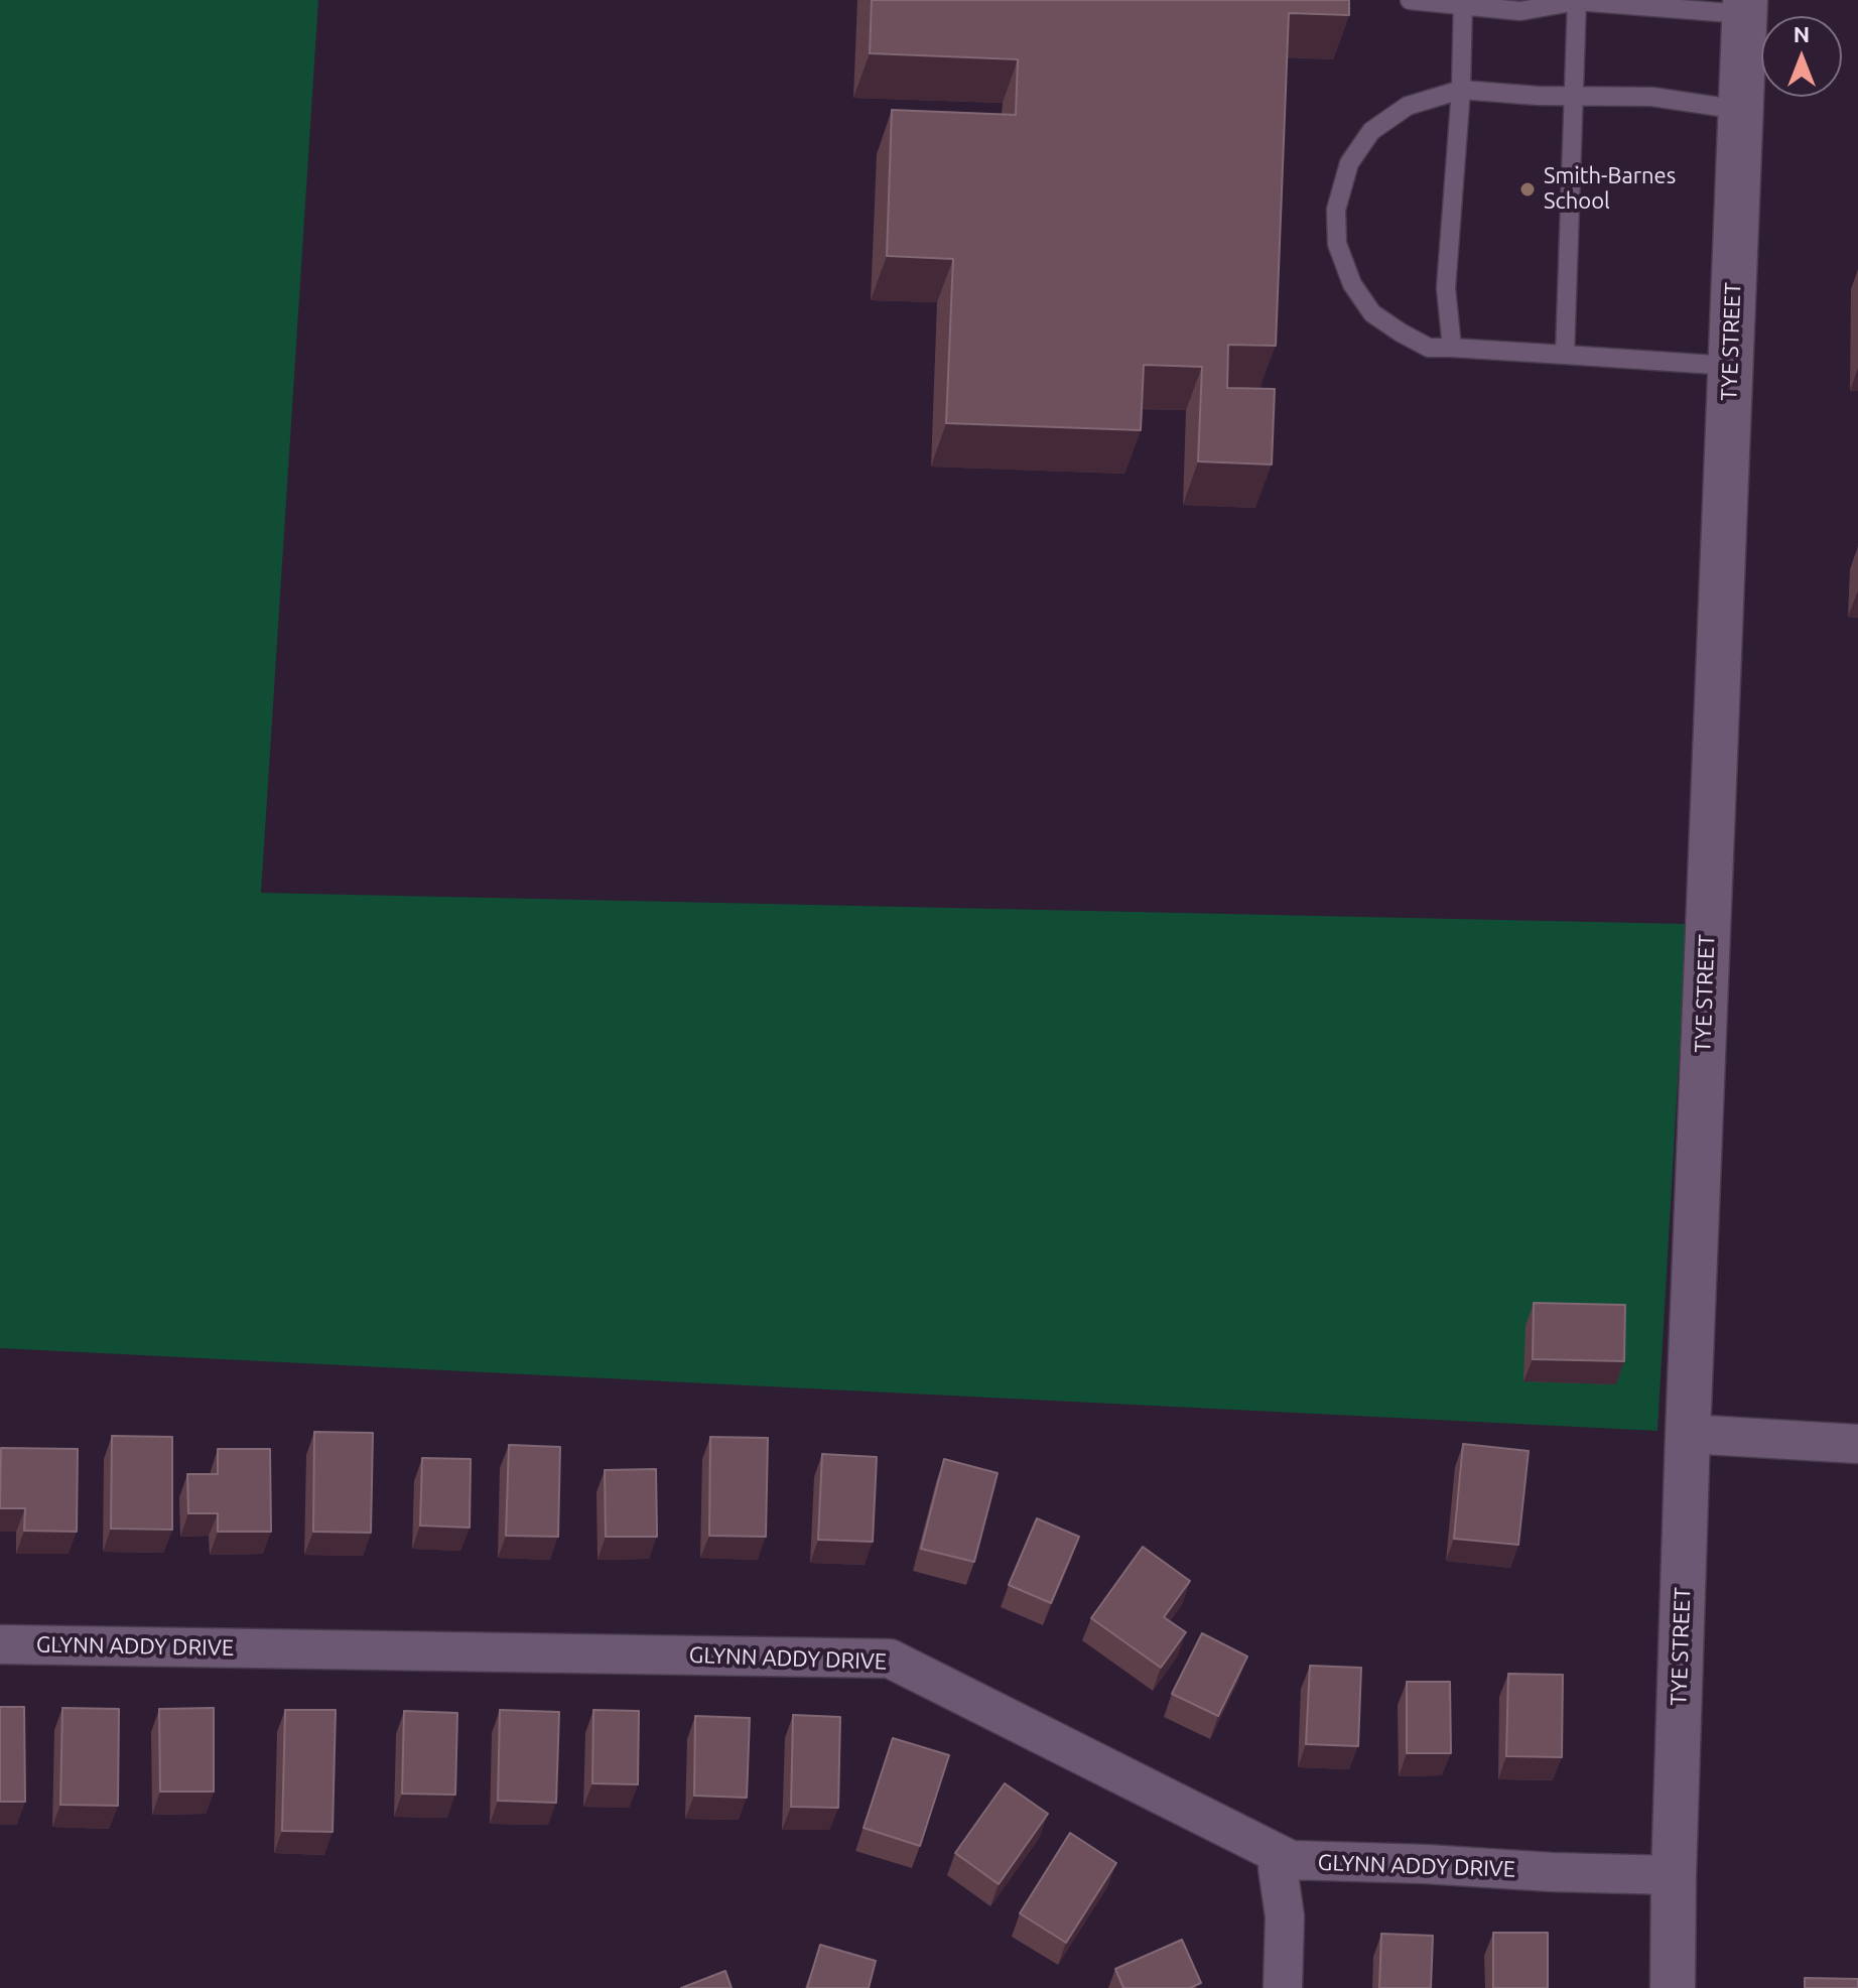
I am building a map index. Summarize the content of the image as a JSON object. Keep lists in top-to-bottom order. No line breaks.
{"streets":{"street":["TYE STREET","GLYNN ADDY DRIVE"]},"crossings":[["TYE STREET","GLYNN ADDY DRIVE"]],"places":["Smith-Barnes School"],"north":"top"}
